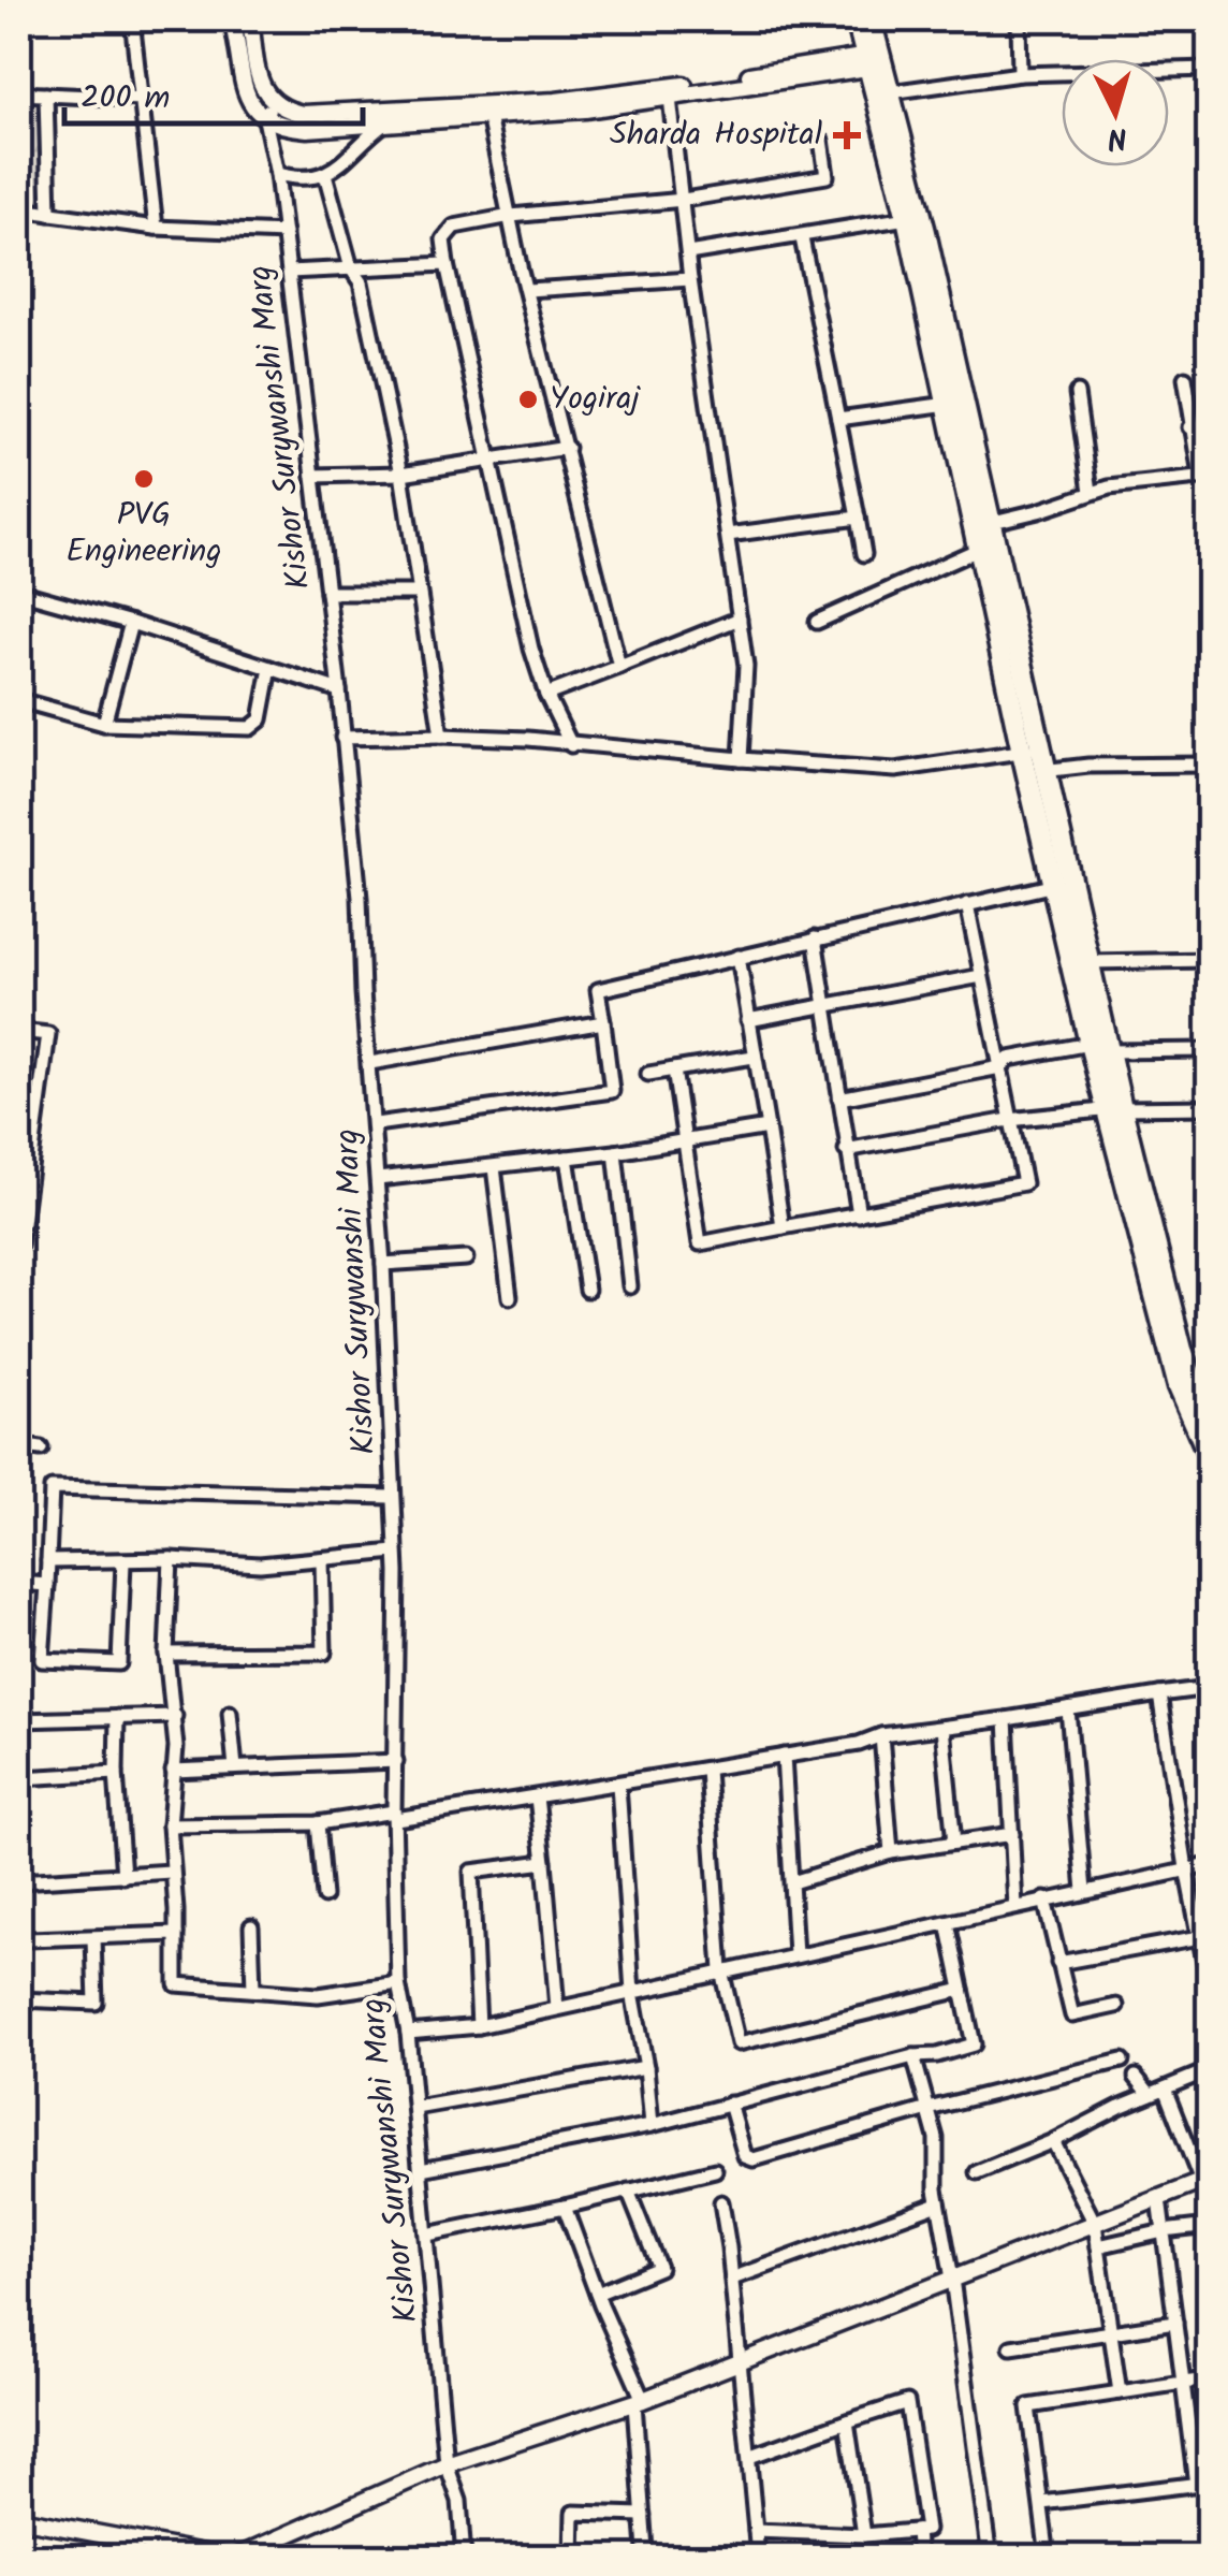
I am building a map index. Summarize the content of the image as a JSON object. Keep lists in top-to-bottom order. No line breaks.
{"streets":{"street":["Kishor Surywanshi Marg"]},"places":{"health":["Sharda Hospital"],"other":["Yogiraj","PVG Engineering"]},"scale_bar":"200 m","north":"bottom"}
